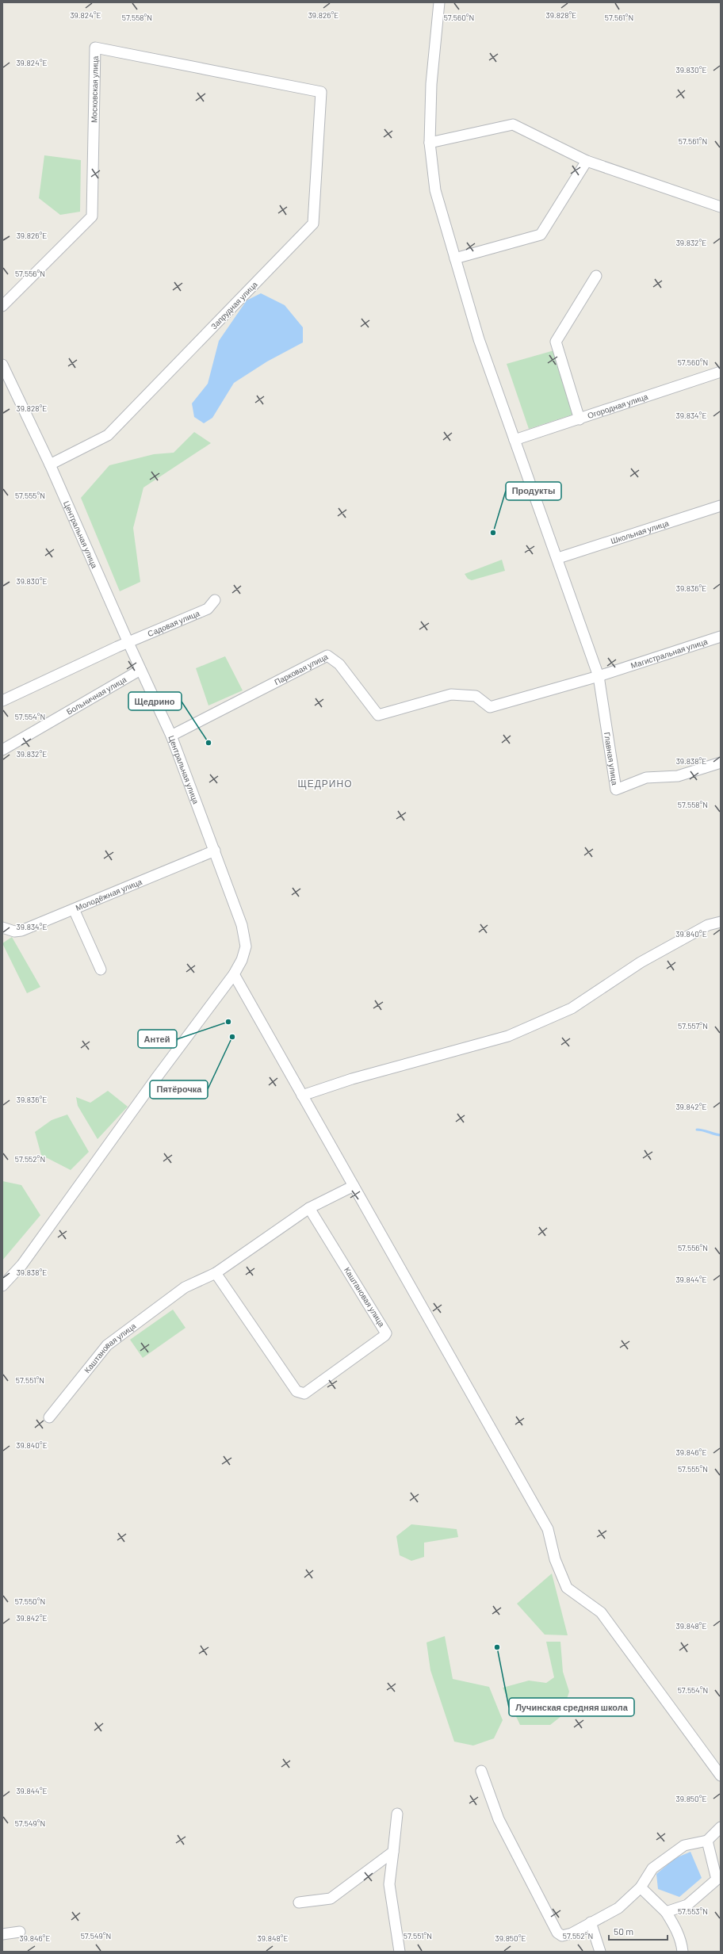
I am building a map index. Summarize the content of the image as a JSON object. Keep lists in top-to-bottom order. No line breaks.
{"streets":{"street":["Московская улица","Запрудная улица","Огородная улица","Школьная улица","Центральная улица","Садовая улица","Магистральная улица","Парковая улица","Больничная улица","Главная улица","Молодёжная улица","Каштановая улица"]},"crossings":[["Московская улица","Запрудная улица"],["Запрудная улица","Центральная улица"],["Центральная улица","Садовая улица"],["Центральная улица","Парковая улица"],["Центральная улица","Больничная улица"],["Центральная улица","Молодёжная улица"],["Магистральная улица","Парковая улица"],["Магистральная улица","Главная улица"]],"districts":["ЩЕДРИНО"],"places":["Продукты","Щедрино","Антей","Пятёрочка","Лучинская средняя школа"],"scale_bar":"50 m","coordinates":["39.826°E","39.824°E","39.828°E","57.558°N","57.560°N","57.561°N","39.830°E","39.832°E","57.556°N","39.834°E","57.555°N","39.836°E","57.554°N","39.838°E","39.840°E","57.557°N","39.842°E","57.552°N","39.844°E","57.551°N","39.846°E","57.550°N","39.848°E","39.850°E","57.549°N","57.553°N"]}
